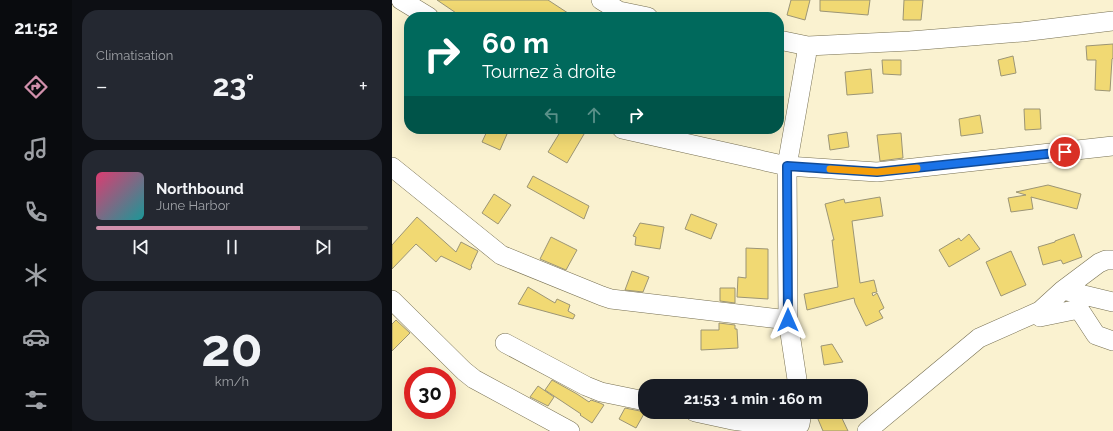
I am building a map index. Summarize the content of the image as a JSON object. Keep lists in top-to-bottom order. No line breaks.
{"page":{"tabs":"21:52","tile":["Climatisation",["20","km/h"]],"turn":["60 m","Tournez à droite"],"heat":["−","23°","+"],"song":["Northbound","June Harbor"],"limit":"30","trip":"21:53 · 1 min · 160 m"}}
